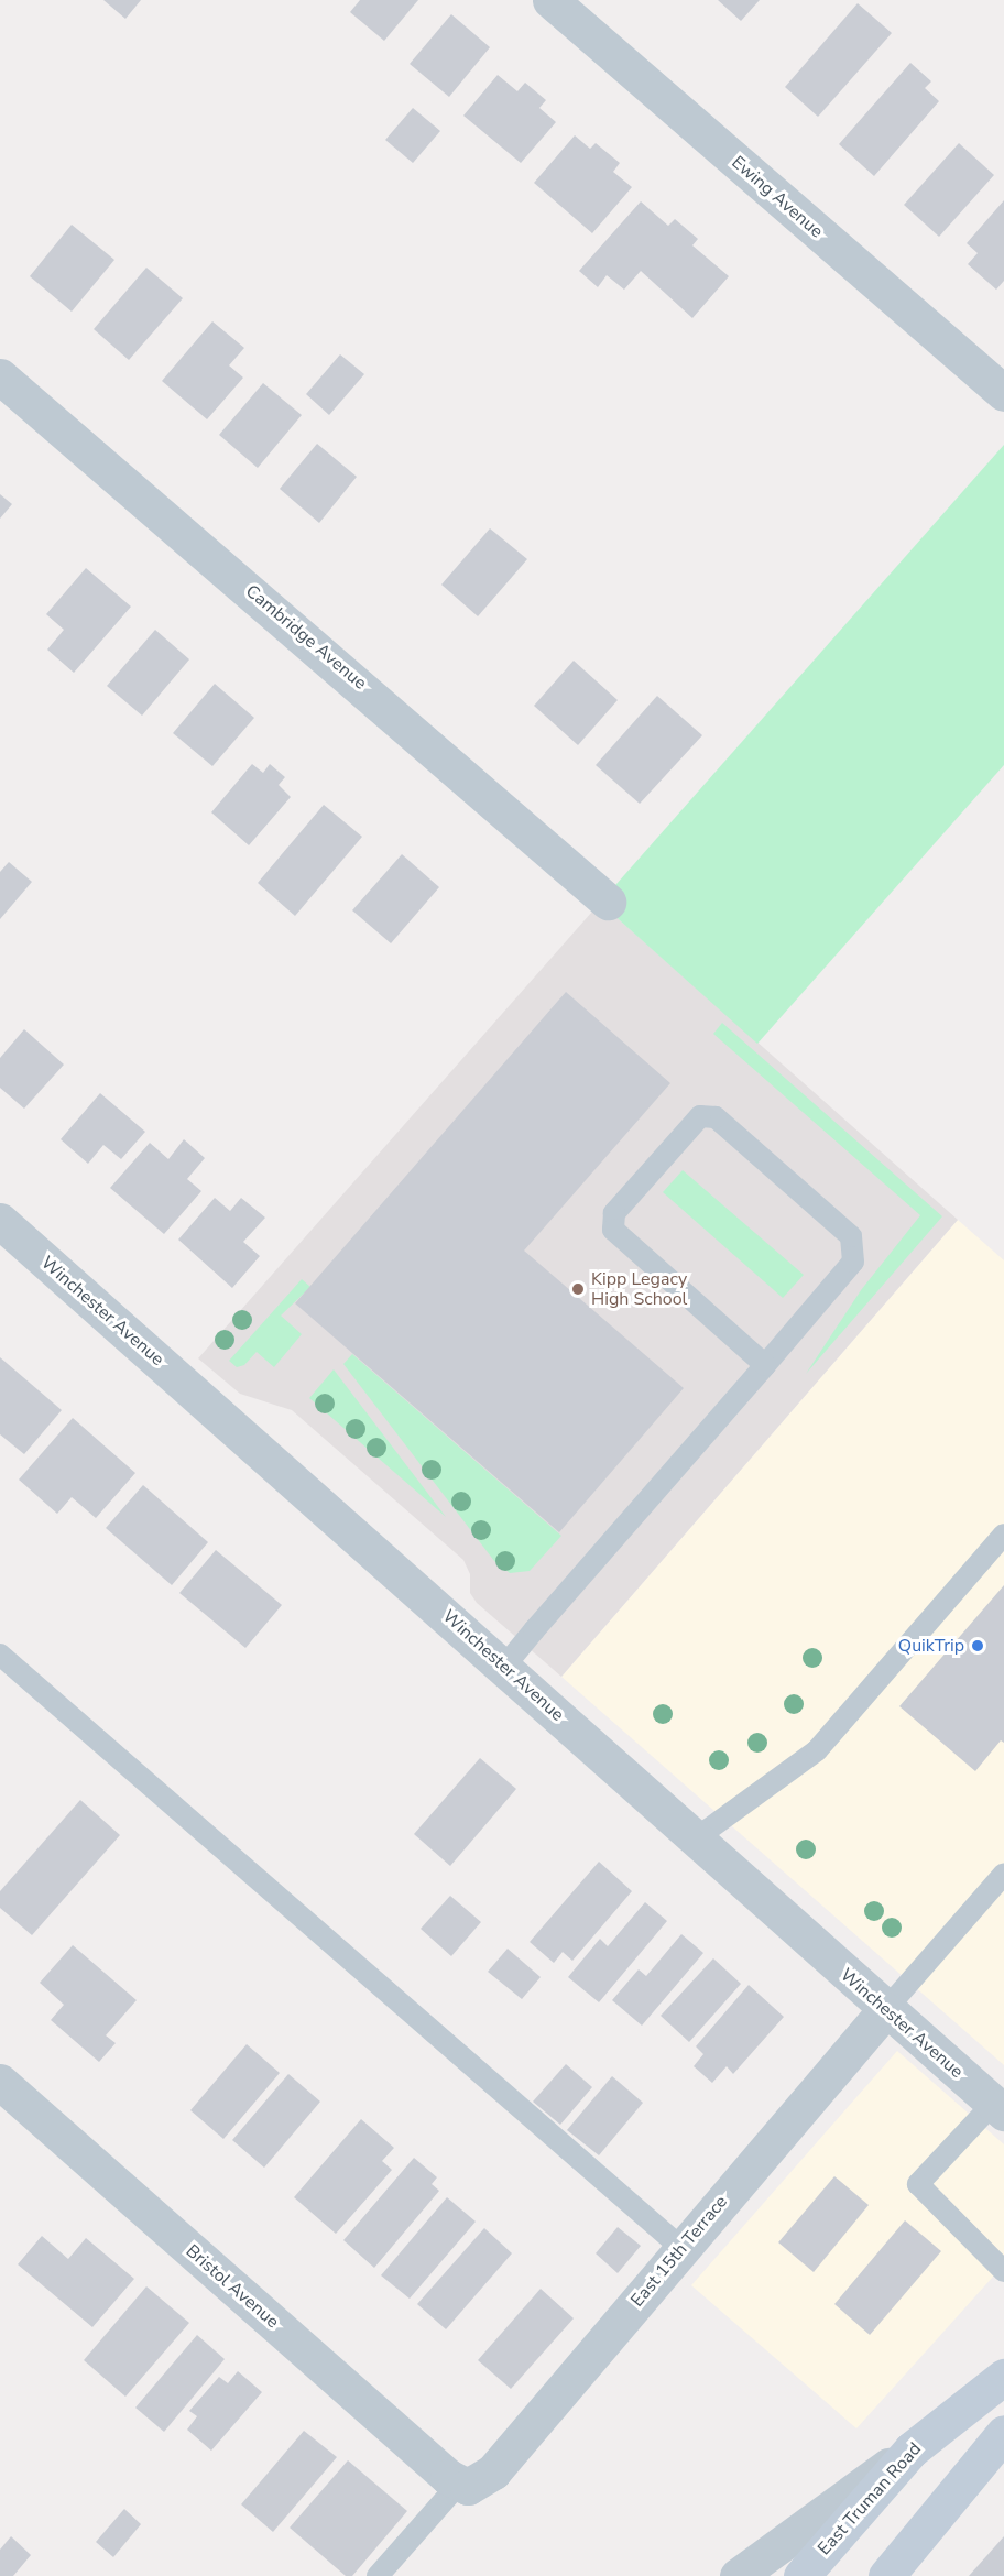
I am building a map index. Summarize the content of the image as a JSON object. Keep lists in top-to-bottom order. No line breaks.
{"streets":{"main road":["East Truman Road"],"street":["Ewing Avenue","Cambridge Avenue","Winchester Avenue","East 15th Terrace","Bristol Avenue"]},"crossings":[["Winchester Avenue","East 15th Terrace"],["East 15th Terrace","Bristol Avenue"]],"places":["Kipp Legacy High School","QuikTrip"]}
